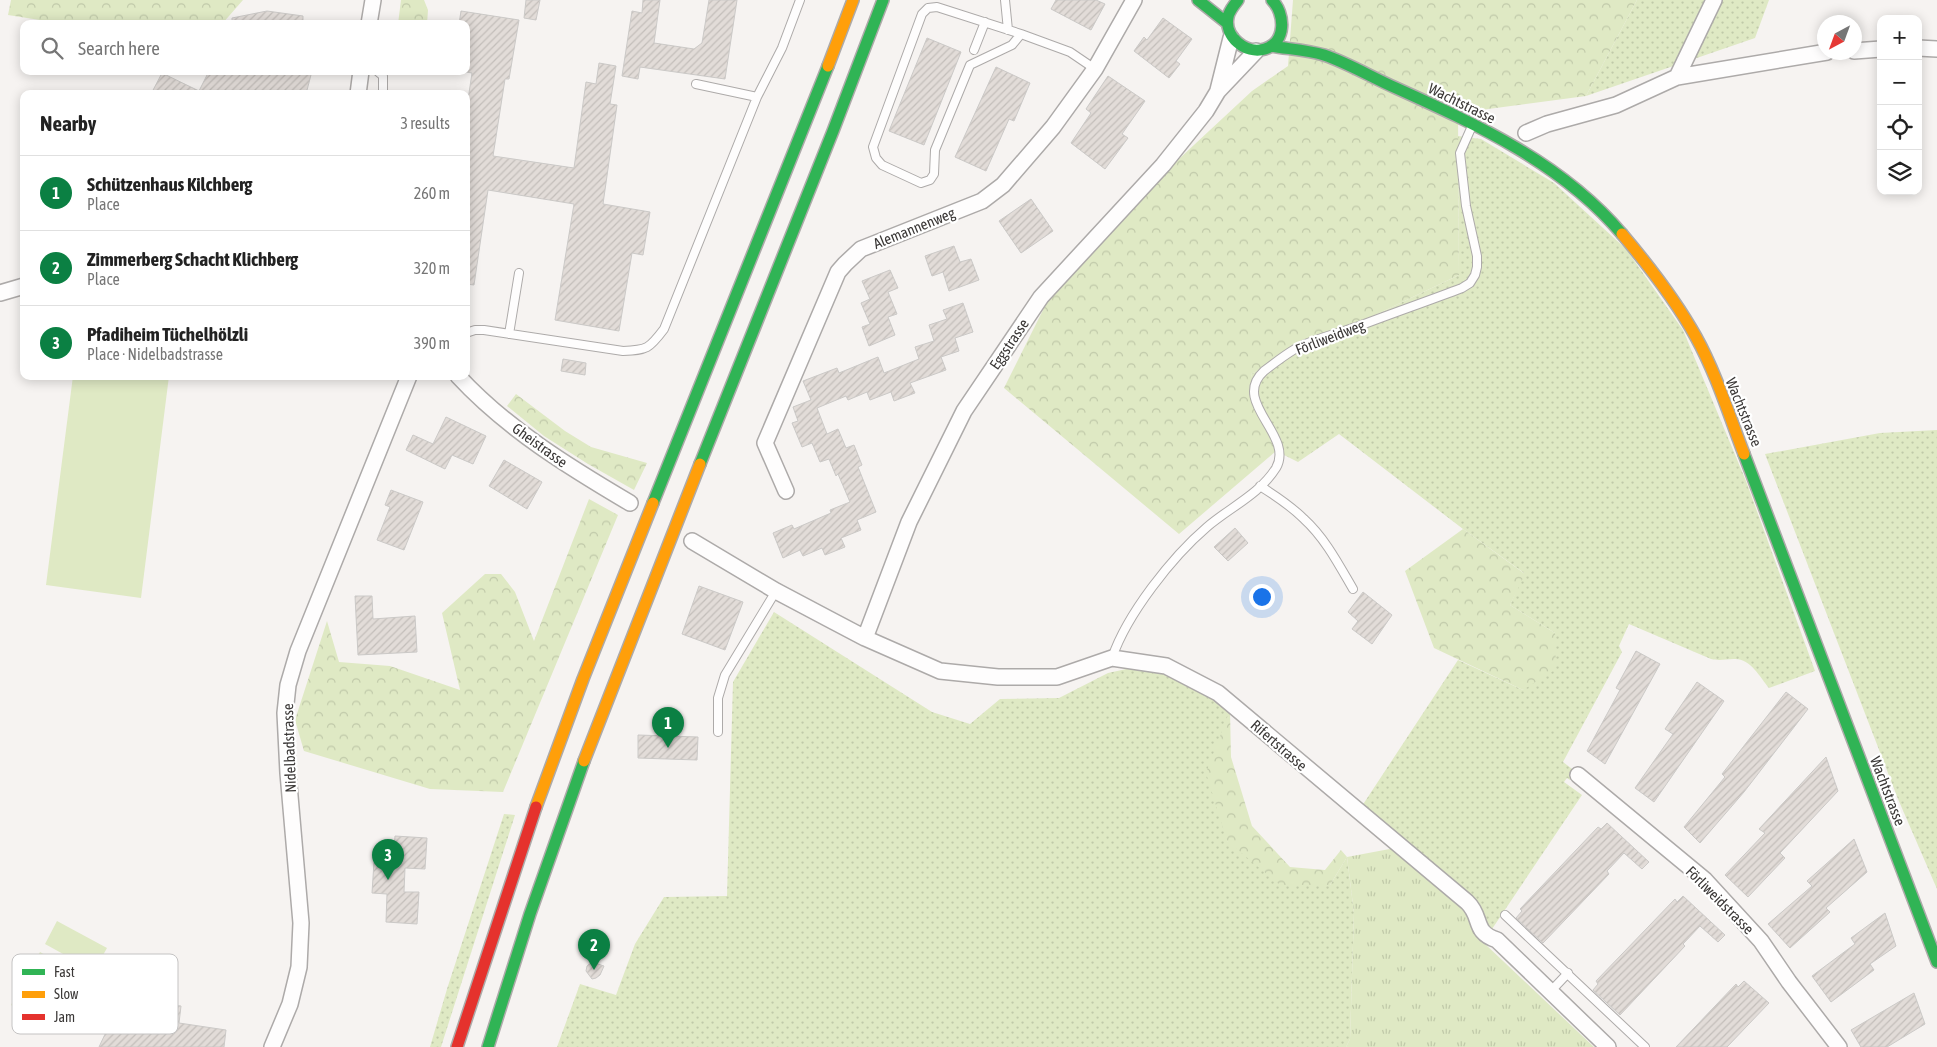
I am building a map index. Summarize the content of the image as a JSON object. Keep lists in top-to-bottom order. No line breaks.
{"streets":{"main road":["Wachtstrasse"],"street":["Alemannenweg","Eggstrasse","Gheistrasse","Rifertstrasse","Nidelbadstrasse","Förliweidstrasse"],"lane":["Förliweidweg"]},"crossings":[["Wachtstrasse","Förliweidweg"],["Förliweidweg","Rifertstrasse"],["Eggstrasse","Rifertstrasse"]],"legend":["Fast","Slow","Jam"],"north":"bottom left","page":{"map_buttons":["+","−"],"search":"Search here","heading":["Nearby","3 results"],"list":[{"mark":"1","name":"Schützenhaus Kilchberg","note":"Place","value":"260 m"},{"mark":"2","name":"Zimmerberg Schacht Klichberg","note":"Place","value":"320 m"},{"mark":"3","name":"Pfadiheim Tüchelhölzli","note":"Place · Nidelbadstrasse","value":"390 m"}],"pins":["1","3","2"]}}
